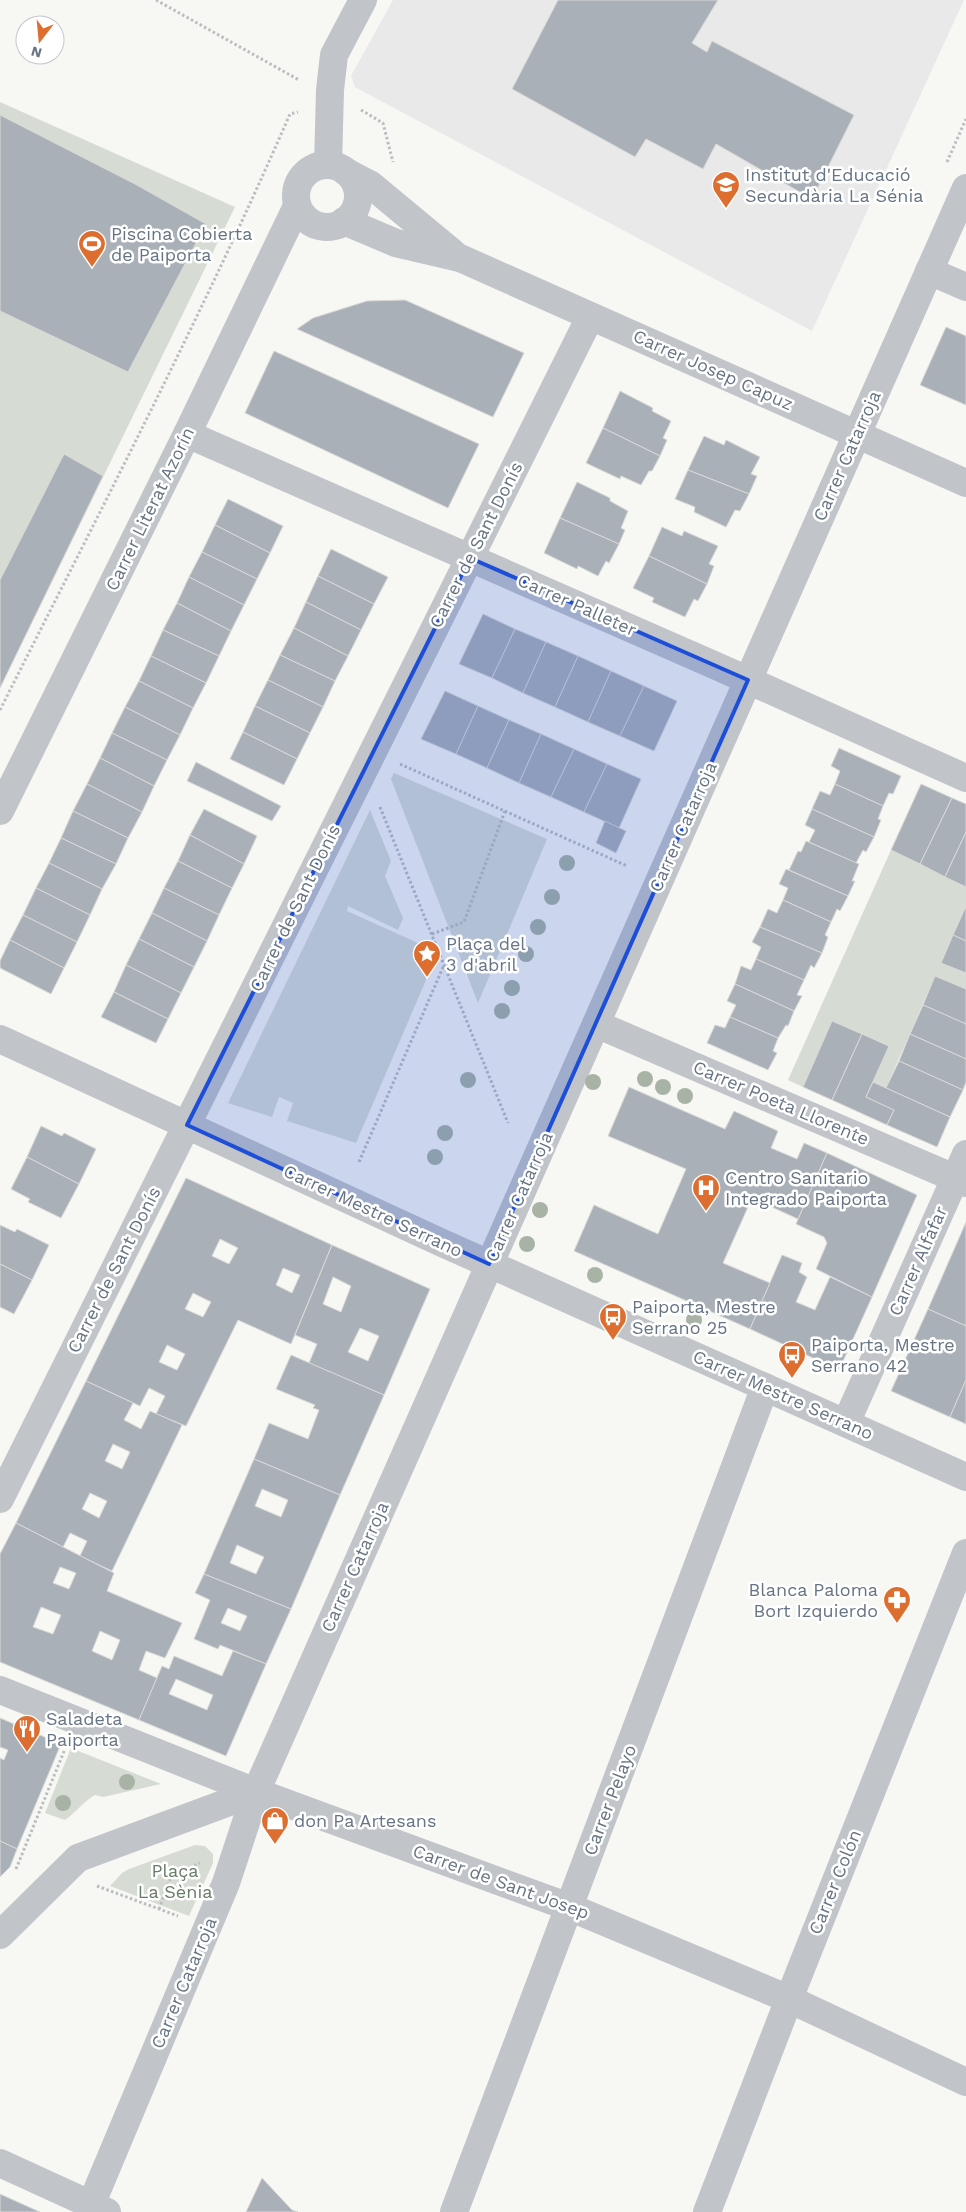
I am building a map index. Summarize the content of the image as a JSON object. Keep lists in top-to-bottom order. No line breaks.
{"streets":{"street":["Carrer Josep Capuz","Carrer Catarroja","Carrer Literat Azorín","Carrer de Sant Donís","Carrer Palleter","Carrer Poeta Llorente","Carrer Mestre Serrano","Carrer Alfafar","Carrer Pelayo","Carrer de Sant Josep","Carrer Colón"]},"crossings":[["Carrer Josep Capuz","Carrer Catarroja"],["Carrer Josep Capuz","Carrer Literat Azorín"],["Carrer Josep Capuz","Carrer de Sant Donís"],["Carrer Catarroja","Carrer Palleter"],["Carrer Catarroja","Carrer Poeta Llorente"],["Carrer Catarroja","Carrer Mestre Serrano"],["Carrer Catarroja","Carrer de Sant Josep"],["Carrer Literat Azorín","Carrer Palleter"],["Carrer de Sant Donís","Carrer Palleter"],["Carrer de Sant Donís","Carrer Mestre Serrano"],["Carrer Poeta Llorente","Carrer Alfafar"],["Carrer Mestre Serrano","Carrer Alfafar"],["Carrer Mestre Serrano","Carrer Pelayo"],["Carrer Pelayo","Carrer de Sant Josep"],["Carrer de Sant Josep","Carrer Colón"]],"parks":["Plaça La Sènia"],"places":{"school or university":["Institut d'Educació Secundària La Sénia"],"sports":["Piscina Cobierta de Paiporta"],"place":["Plaça del 3 d'abril"],"hospital":["Centro Sanitario Integrado Paiporta"],"bus stop":["Paiporta, Mestre Serrano 25","Paiporta, Mestre Serrano 42"],"pharmacy":["Blanca Paloma Bort Izquierdo"],"restaurant":["Saladeta Paiporta"],"shop":["don Pa Artesans"]},"north":"bottom"}
